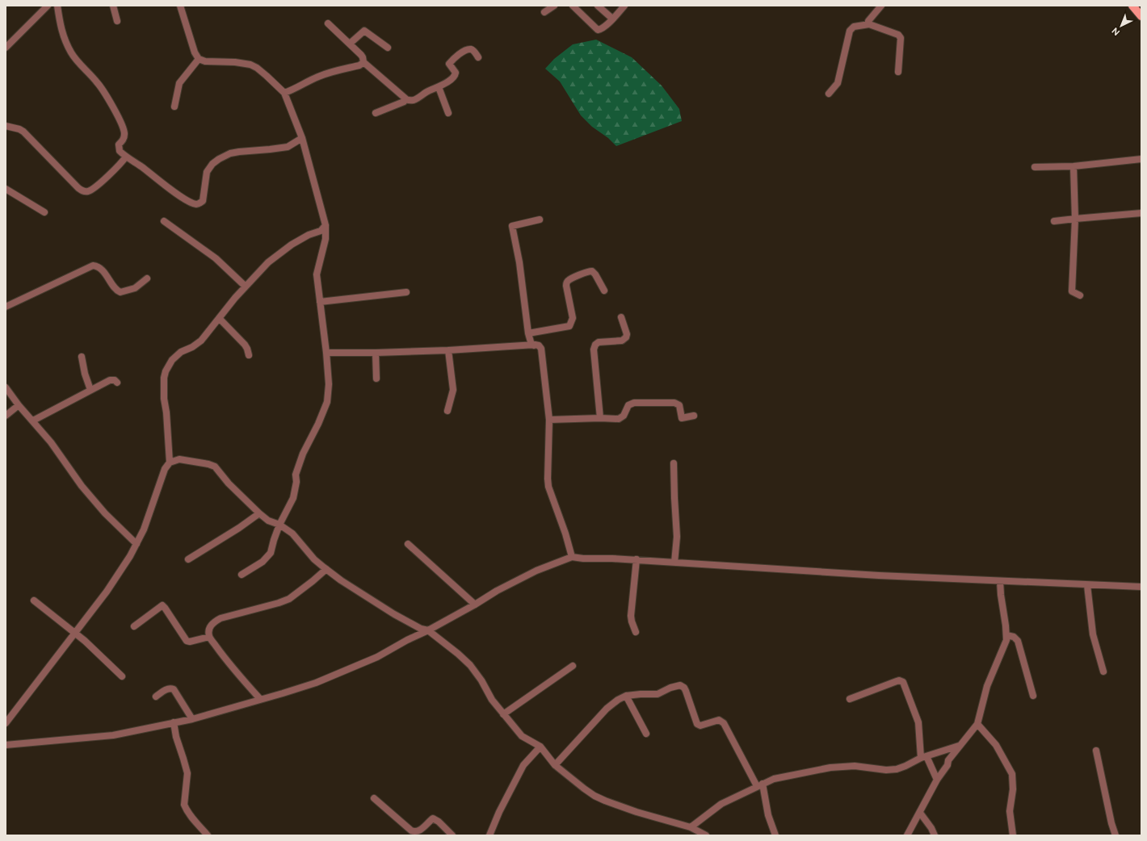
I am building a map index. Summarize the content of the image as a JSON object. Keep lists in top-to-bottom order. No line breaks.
{"north":"bottom left"}
